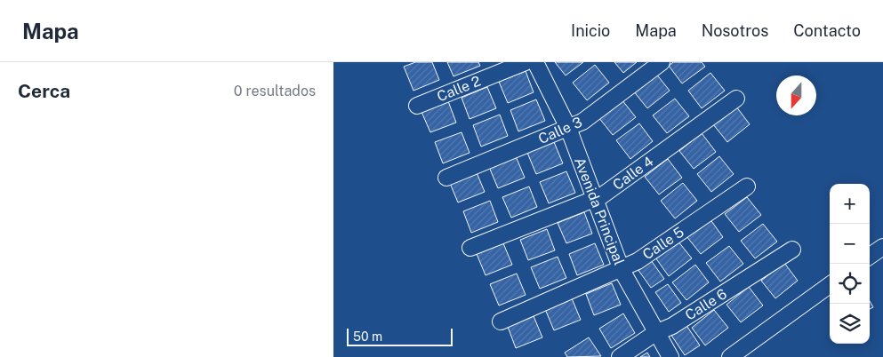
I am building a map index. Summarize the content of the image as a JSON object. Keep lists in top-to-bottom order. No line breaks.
{"streets":{"street":["Calle 2","Calle 3","Calle 4","Avenida Principal","Calle 5","Calle 6"]},"crossings":[["Calle 3","Avenida Principal"],["Calle 4","Avenida Principal"],["Avenida Principal","Calle 5"],["Avenida Principal","Calle 6"]],"scale_bar":"50 m","north":"bottom","page":{"header":"Mapa","nav":["Inicio","Mapa","Nosotros","Contacto"],"heading":["Cerca","0 resultados"],"map_buttons":["+","−"],"scale":"50 m"}}
